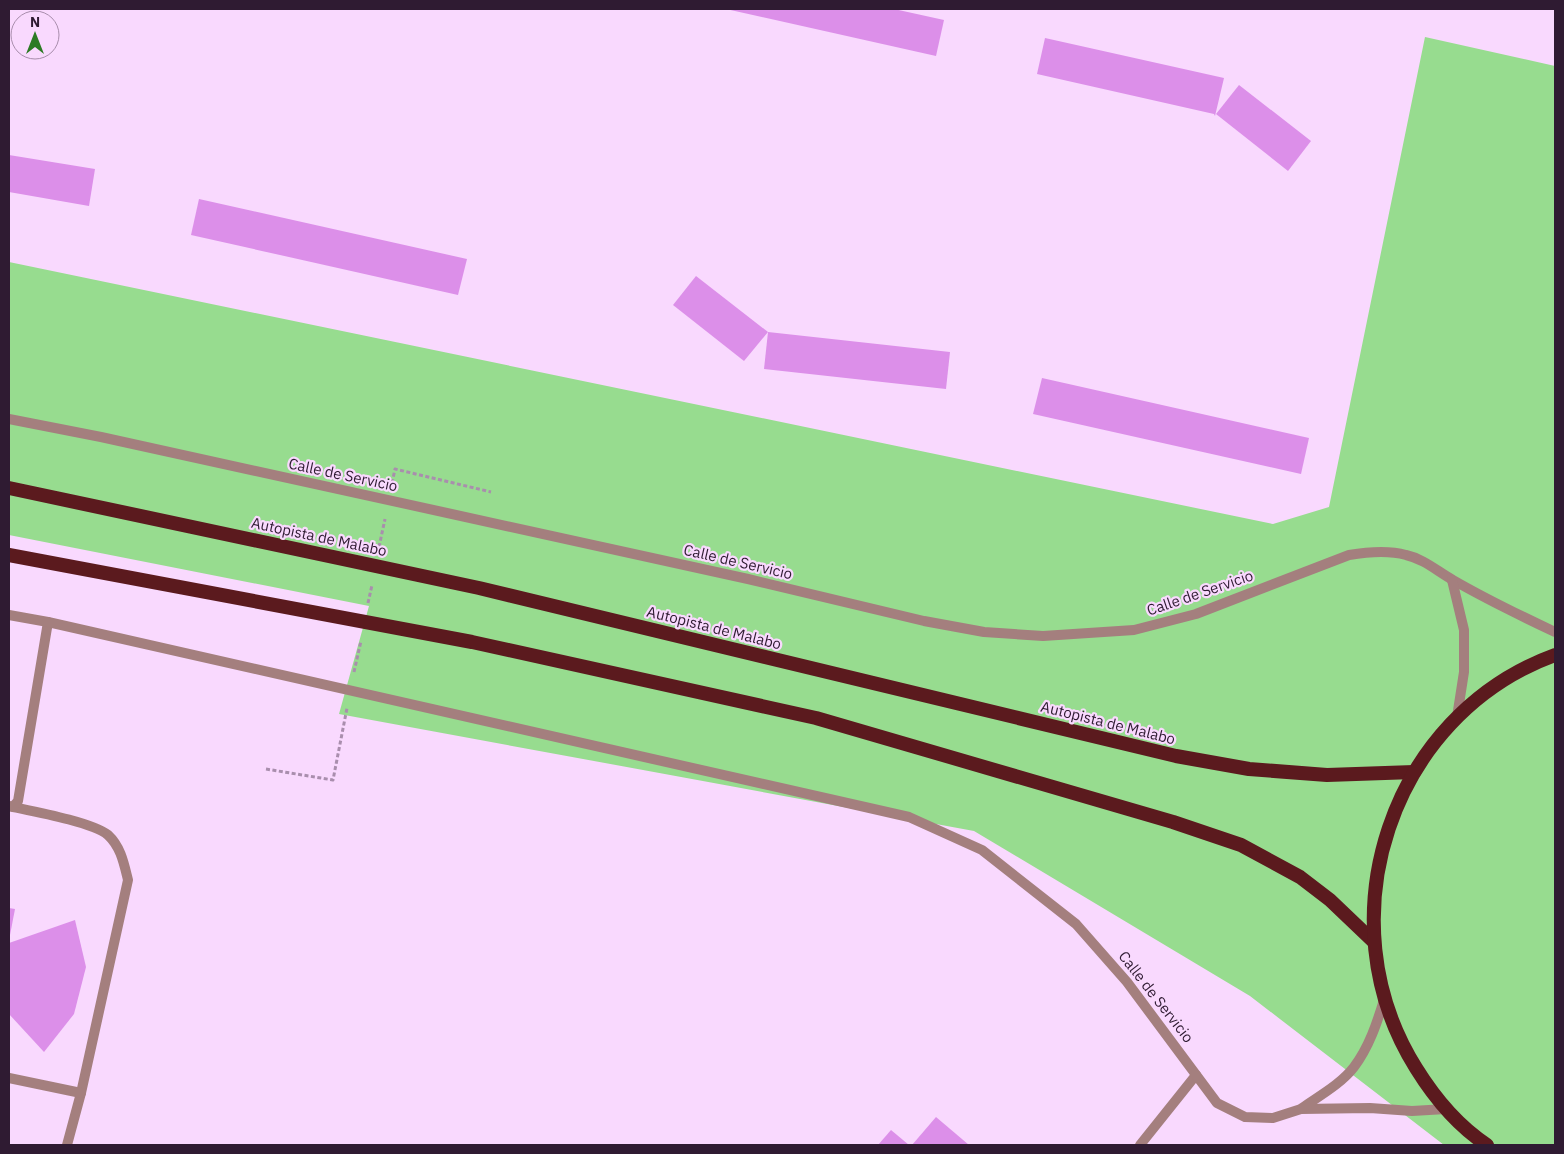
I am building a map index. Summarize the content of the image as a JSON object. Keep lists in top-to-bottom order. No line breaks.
{"streets":{"highway":["Autopista de Malabo"],"street":["Calle de Servicio"]},"north":"top"}
